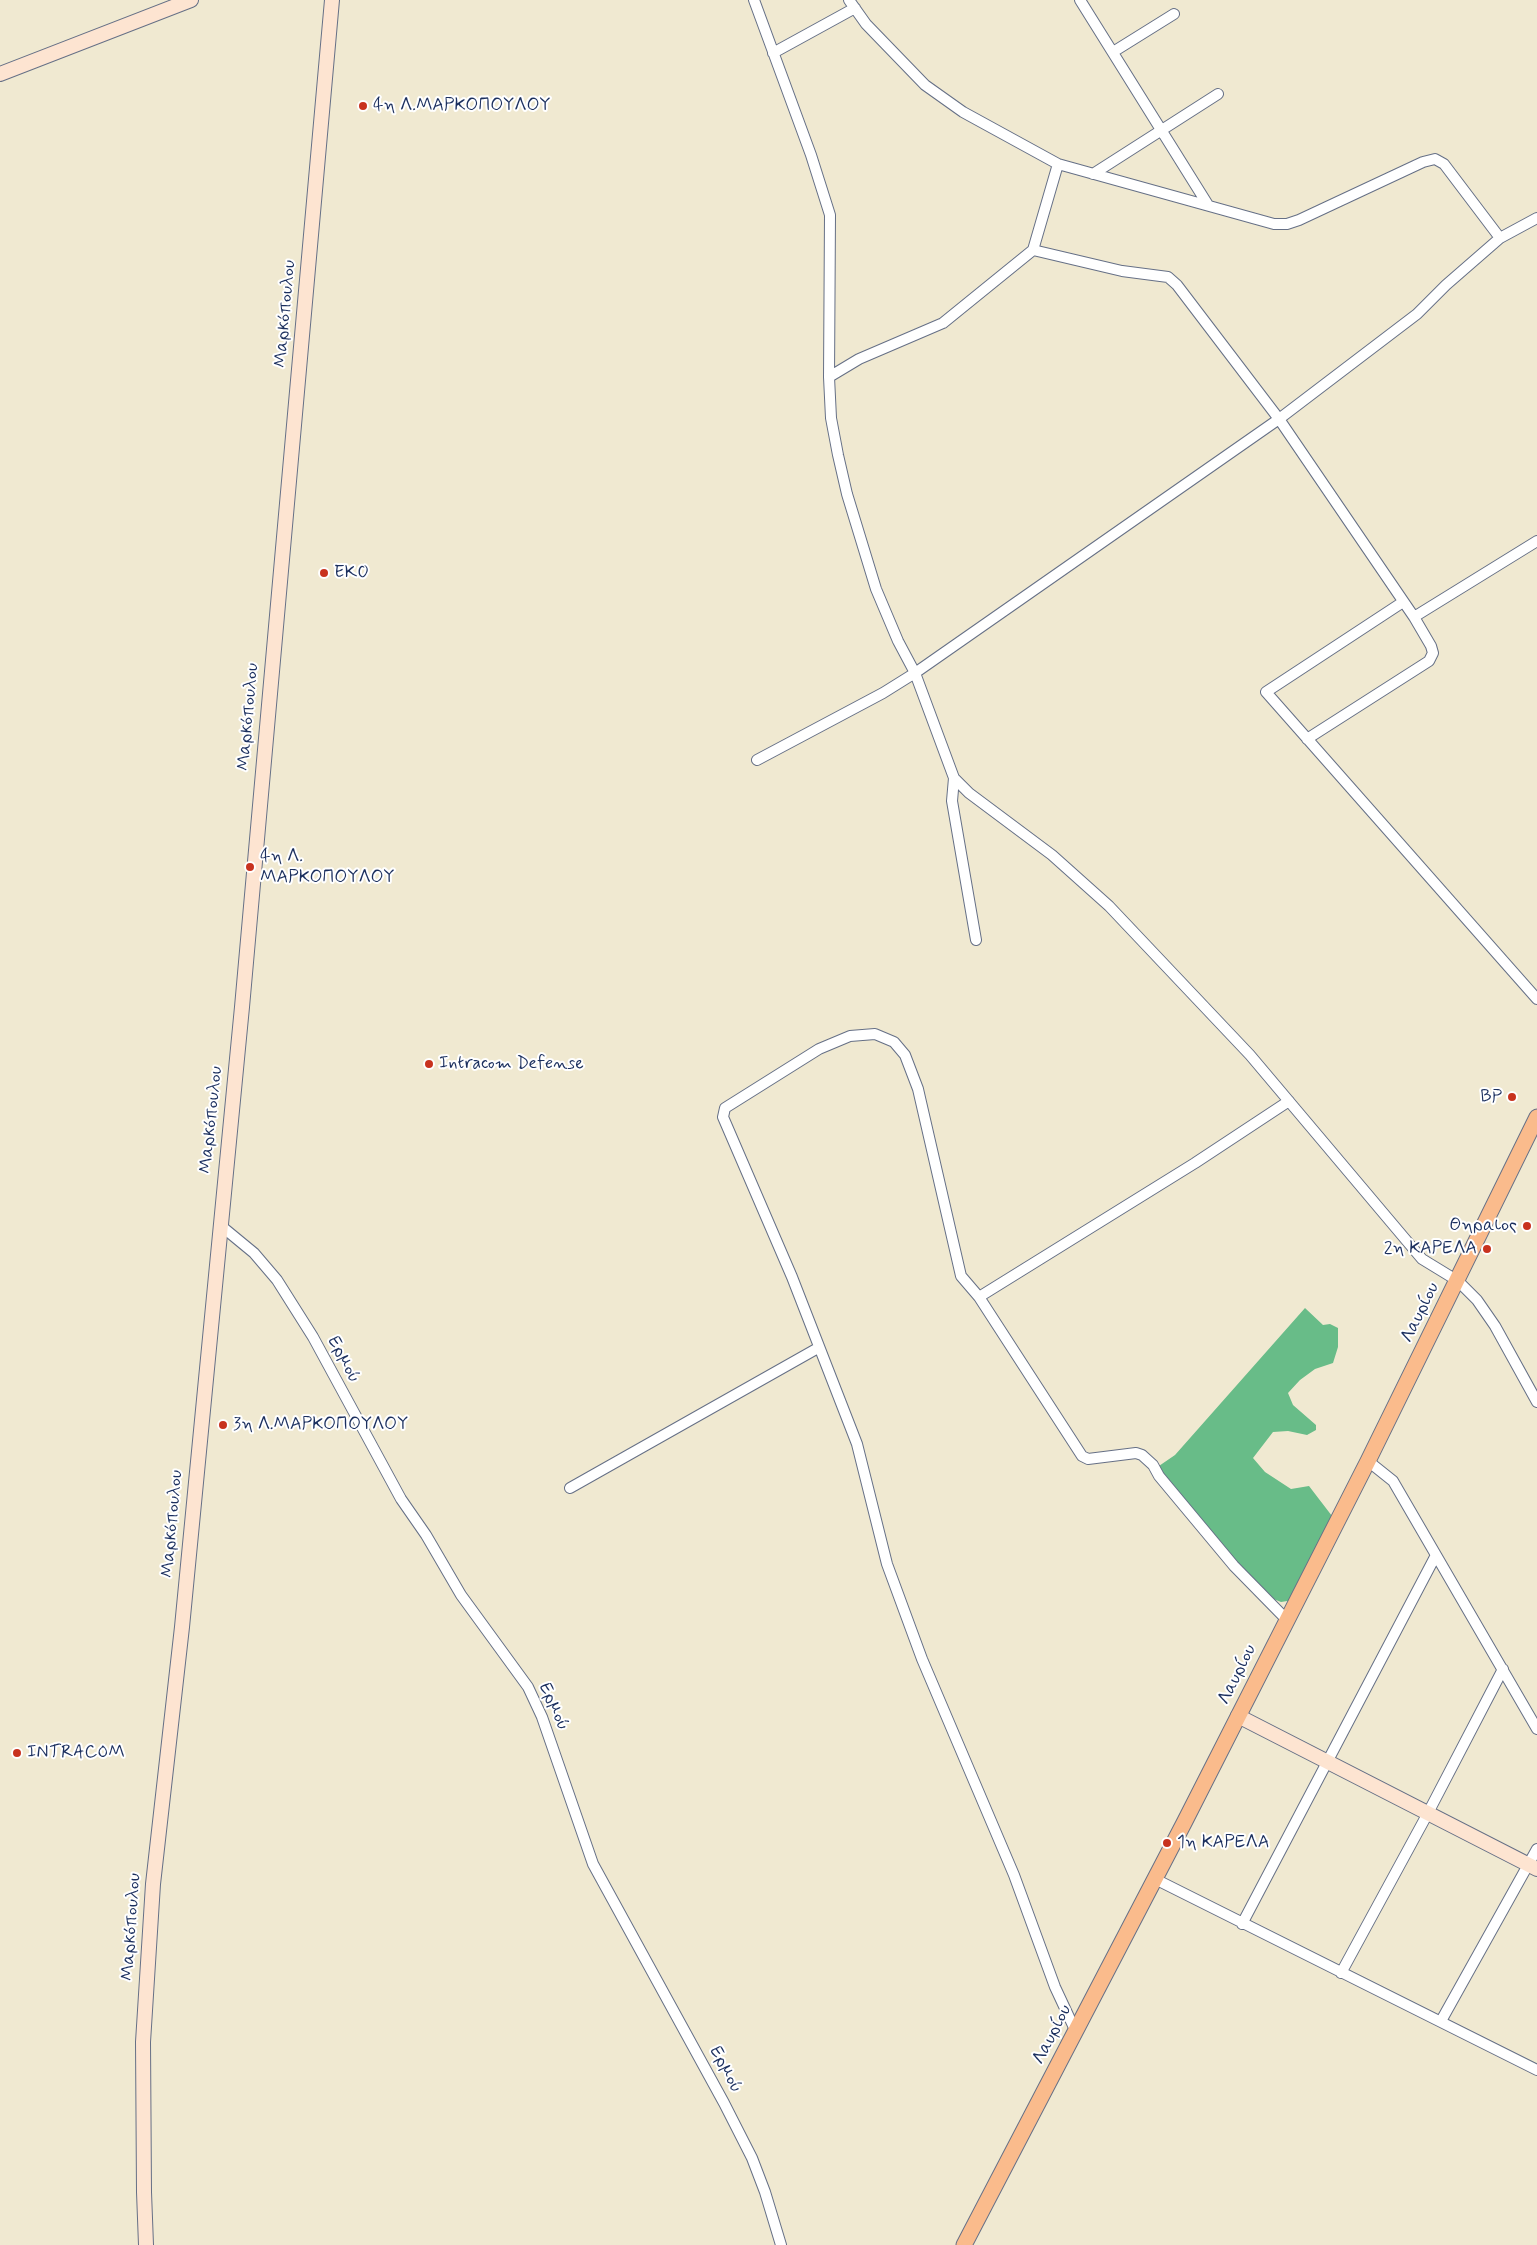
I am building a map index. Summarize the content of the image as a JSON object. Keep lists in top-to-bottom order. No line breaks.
{"streets":{"main road":["Μαρκόπουλου","Λαυρίου"],"street":["Ερμού"]},"crossings":[["Μαρκόπουλου","Ερμού"]],"places":["4η Λ.ΜΑΡΚΟΠΟΥΛΟΥ","EKO","4η Λ. ΜΑΡΚΟΠΟΥΛΟΥ","Intracom Defense","BP","Θηραιος","2η ΚΑΡΕΛΑ","3η Λ.ΜΑΡΚΟΠΟΥΛΟΥ","INTRACOM","1η ΚΑΡΕΛΑ"]}
